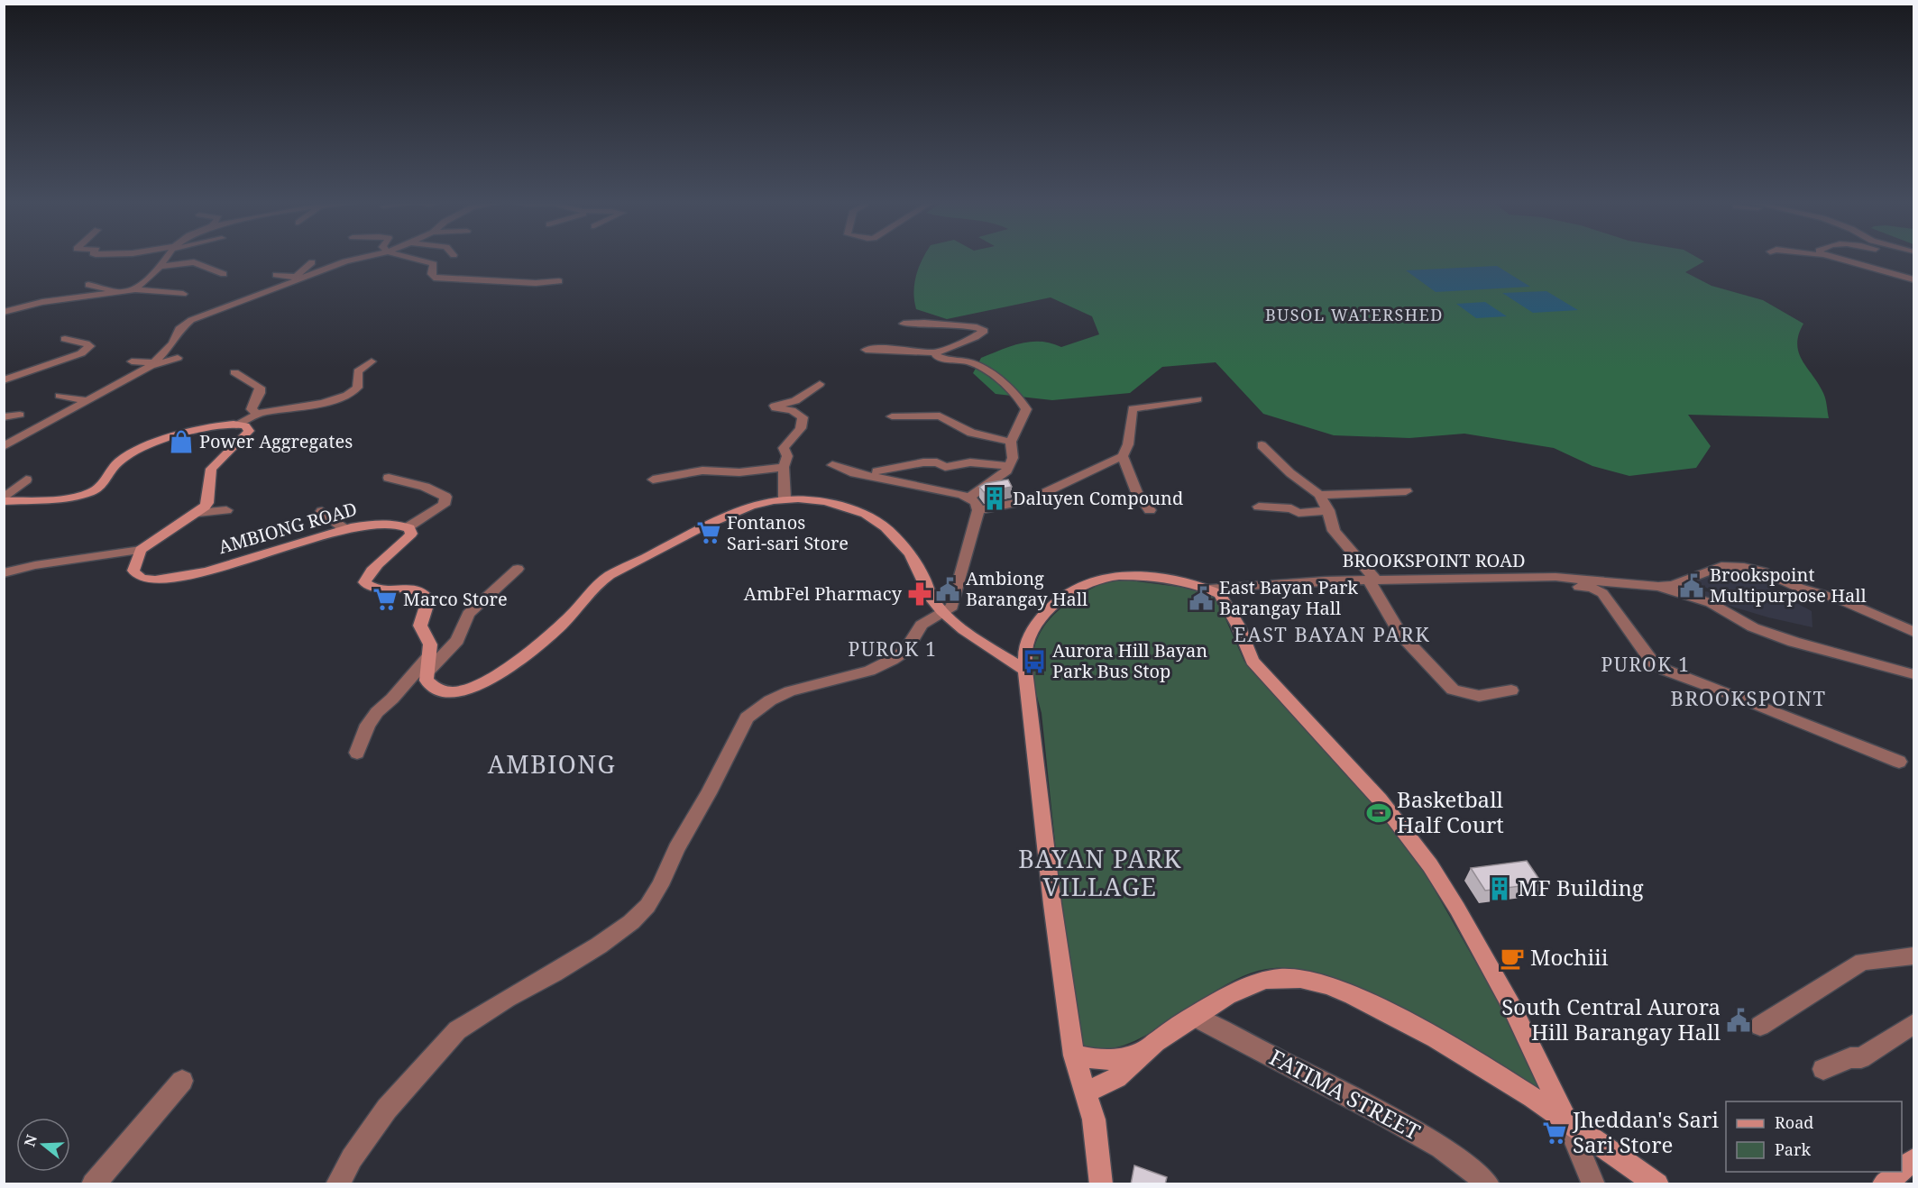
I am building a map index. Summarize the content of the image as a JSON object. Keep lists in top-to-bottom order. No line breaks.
{"streets":{"main road":["AMBIONG ROAD"],"street":["BROOKSPOINT ROAD","FATIMA STREET"]},"districts":["BUSOL WATERSHED","EAST BAYAN PARK","PUROK 1","PUROK 1","BROOKSPOINT","AMBIONG","BAYAN PARK VILLAGE"],"places":{"shop":["Power Aggregates"],"building":["Daluyen Compound","MF Building"],"supermarket":["Fontanos Sari-sari Store","Marco Store","Jheddan's Sari Sari Store"],"public building":["Brookspoint Multipurpose Hall","Ambiong Barangay Hall","East Bayan Park Barangay Hall","South Central Aurora Hill Barangay Hall"],"pharmacy":["AmbFel Pharmacy"],"bus stop":["Aurora Hill Bayan Park Bus Stop"],"sports":["Basketball Half Court"],"cafe":["Mochiii"]},"legend":["Road","Park"],"north":"left"}
